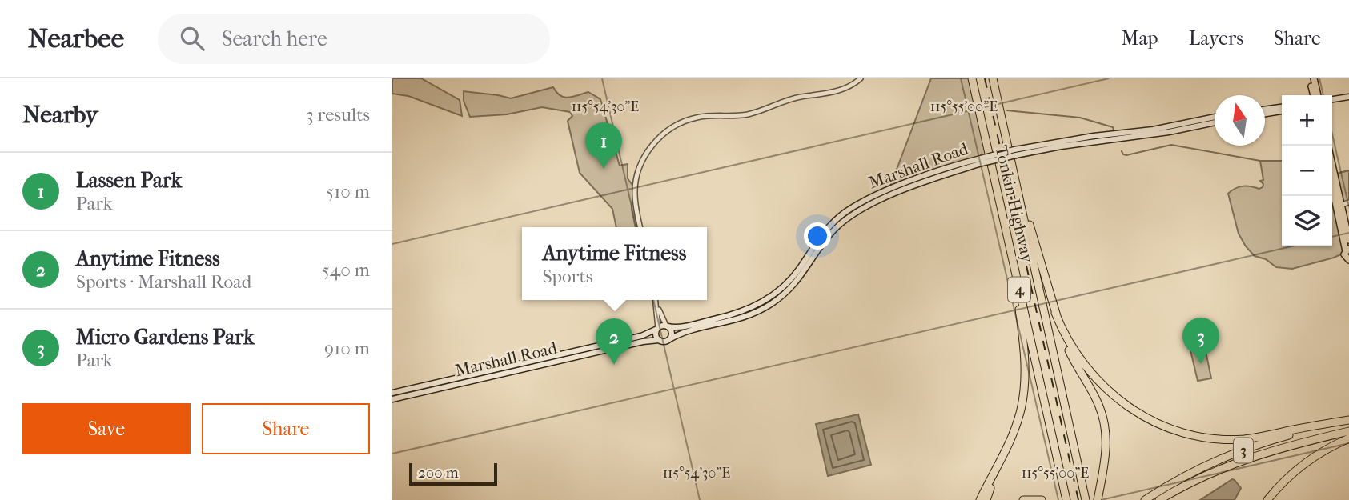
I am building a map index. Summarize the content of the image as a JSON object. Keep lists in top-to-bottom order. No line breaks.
{"streets":{"highway":["Tonkin Highway","4","3"],"main road":["Marshall Road"]},"scale_bar":"200 m","north":"top","page":{"header":"Nearbee","search":"Search here","nav":["Map","Layers","Share"],"heading":["Nearby","3 results"],"map_buttons":["+","−"],"pins":["1","3","2"],"list":[{"mark":"1","name":"Lassen Park","note":"Park","value":"510 m"},{"mark":"2","name":"Anytime Fitness","note":"Sports · Marshall Road","value":"540 m"},{"mark":"3","name":"Micro Gardens Park","note":"Park","value":"910 m"}],"popup":["Anytime Fitness","Sports"],"buttons":["Save","Share"],"scale":"200 m"},"coordinates":["115°54'30\"E","115°55'00\"E"]}
